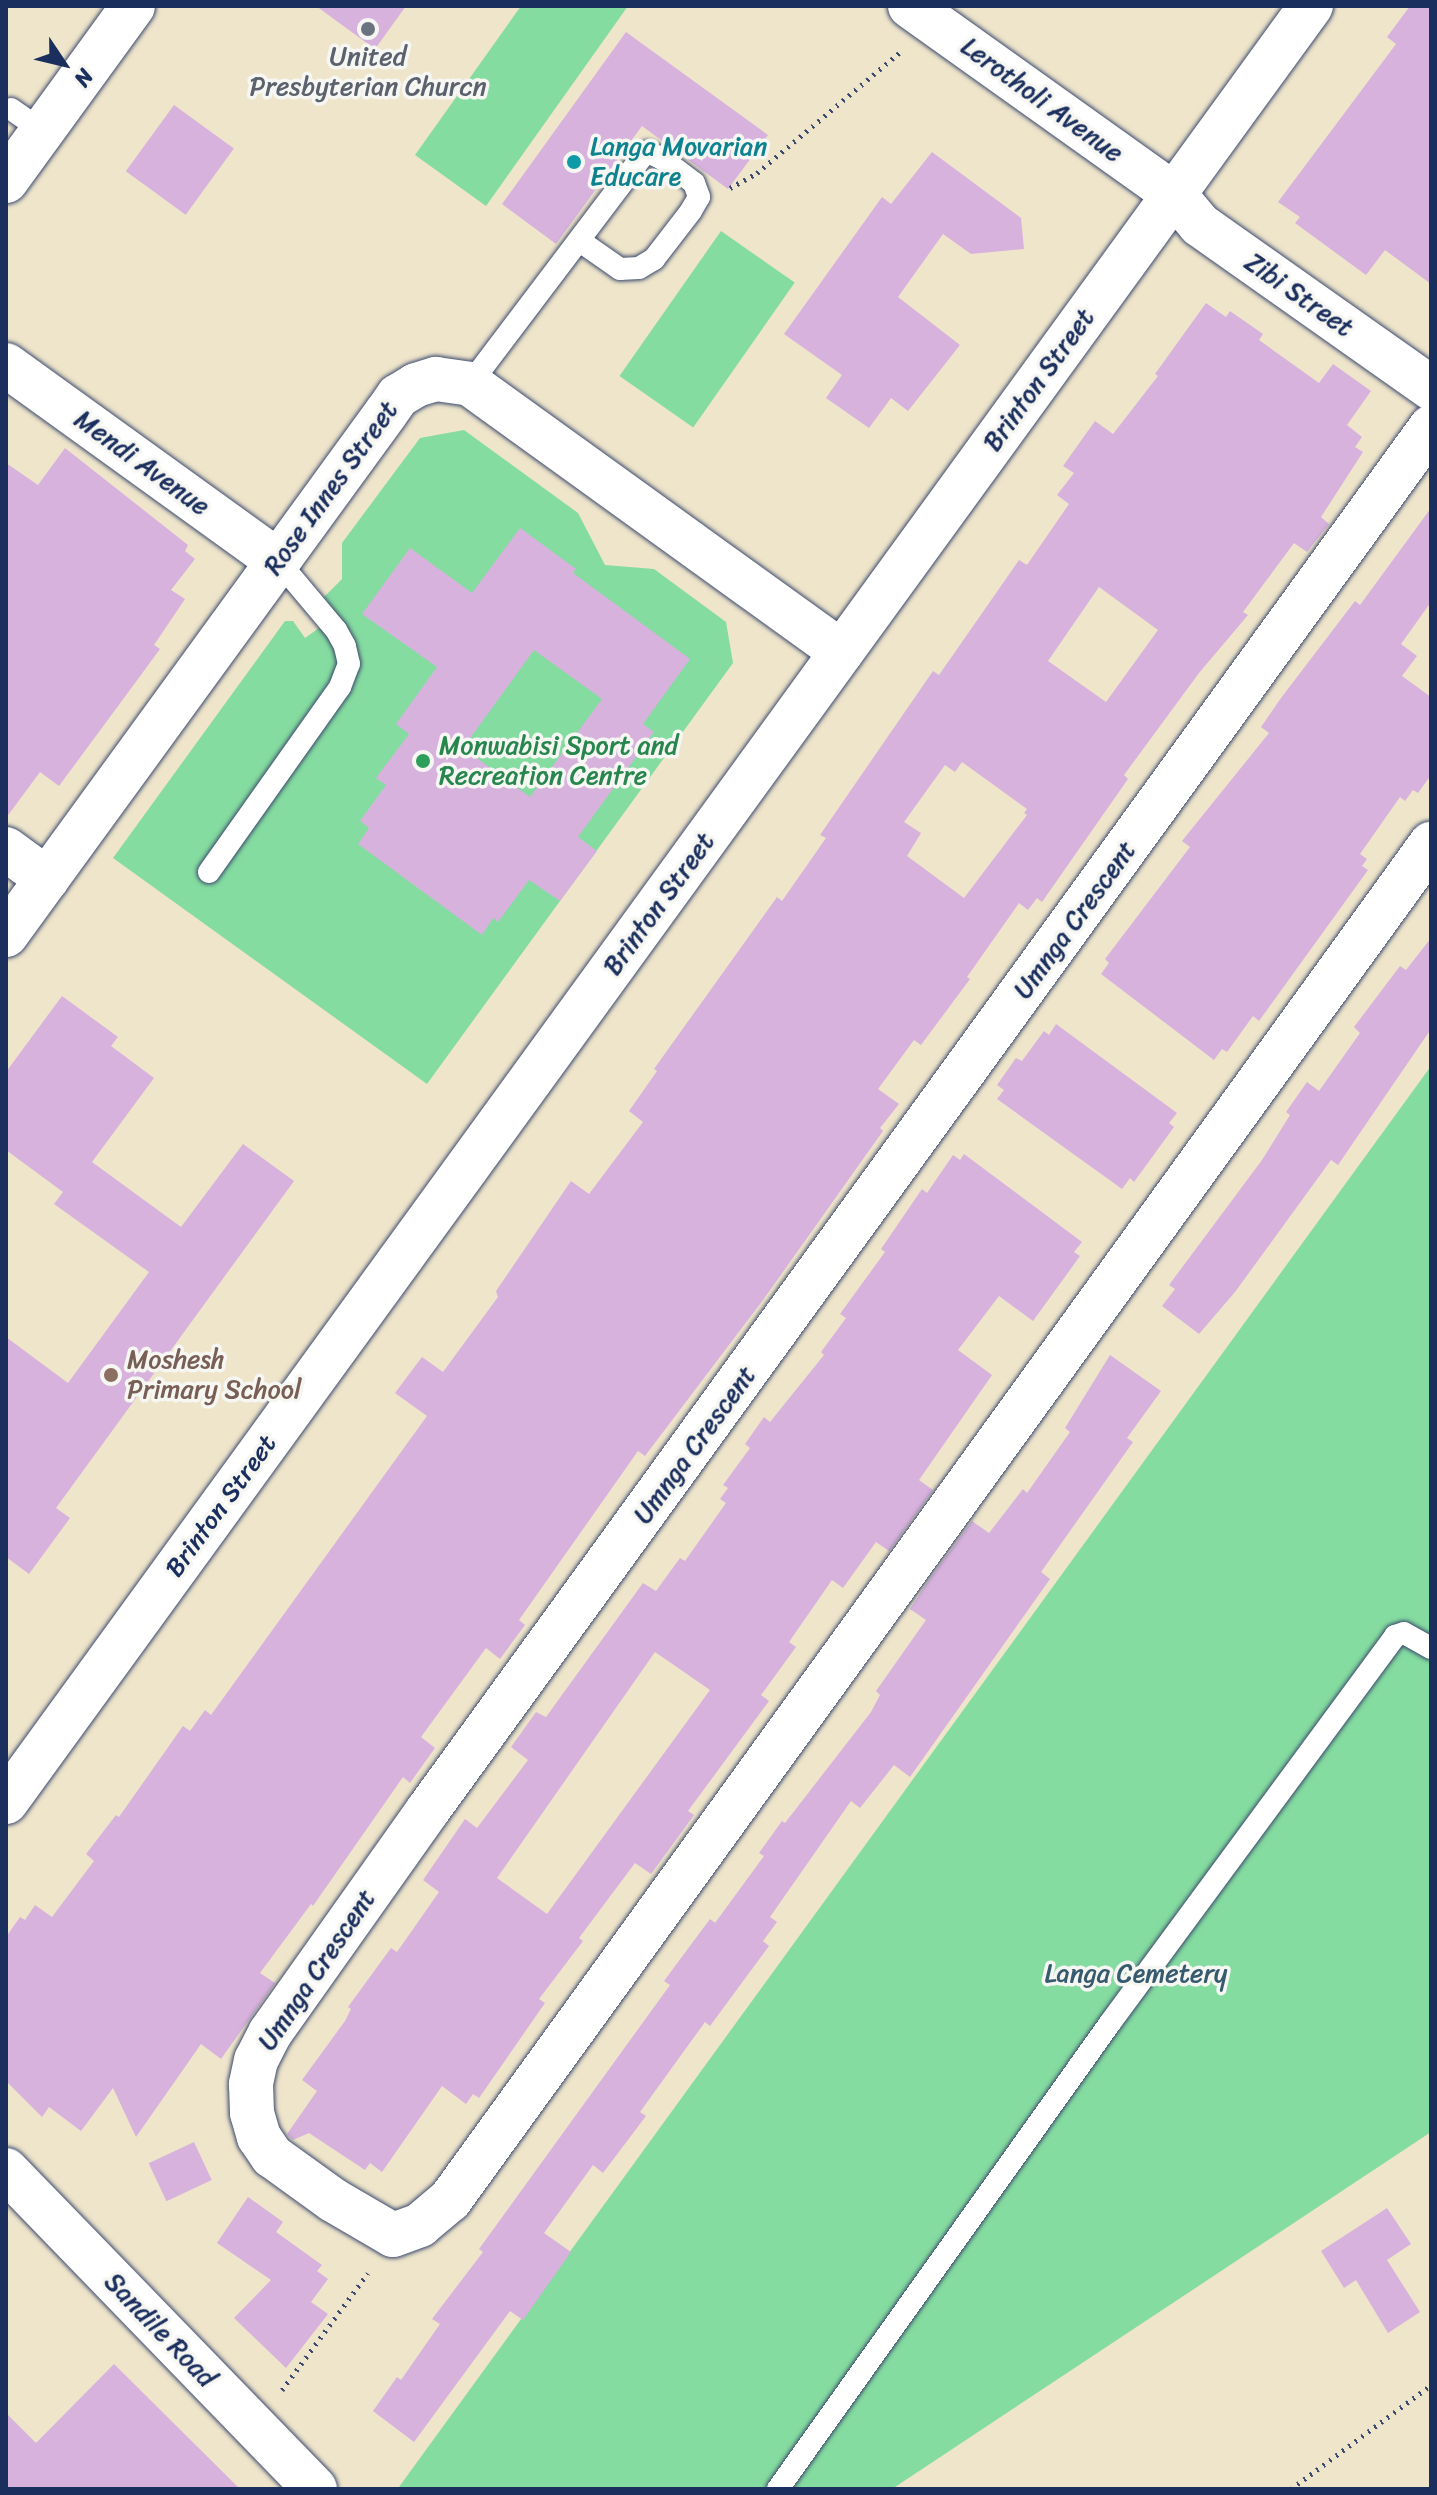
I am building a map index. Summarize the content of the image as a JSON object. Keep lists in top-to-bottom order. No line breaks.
{"streets":{"street":["Lerotholi Avenue","Zibi Street","Brinton Street","Mendi Avenue","Rose Innes Street","Umnga Crescent","Sandile Road"]},"crossings":[["Lerotholi Avenue","Zibi Street"],["Lerotholi Avenue","Brinton Street"],["Zibi Street","Brinton Street"],["Mendi Avenue","Rose Innes Street"]],"parks":["Langa Cemetery"],"places":["United Presbyterian Churcn","Langa Movarian Educare","Monwabisi Sport and Recreation Centre","Moshesh Primary School"],"north":"bottom right"}
